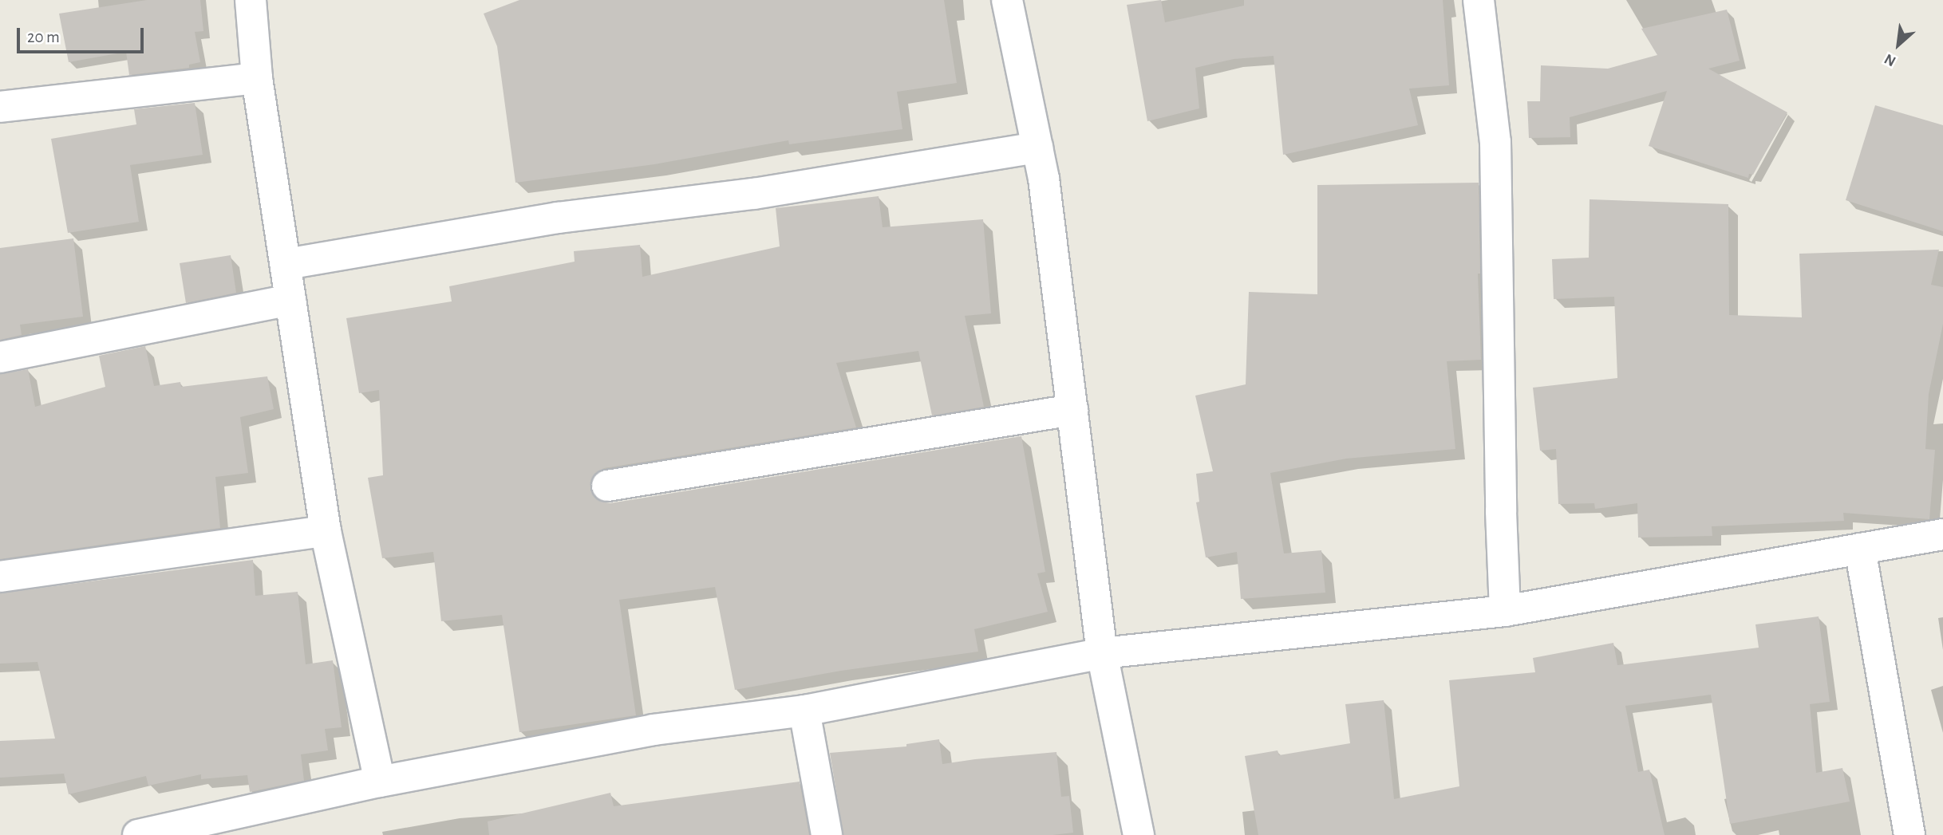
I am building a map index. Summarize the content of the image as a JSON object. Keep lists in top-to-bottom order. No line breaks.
{"scale_bar":"20 m","north":"bottom left"}
